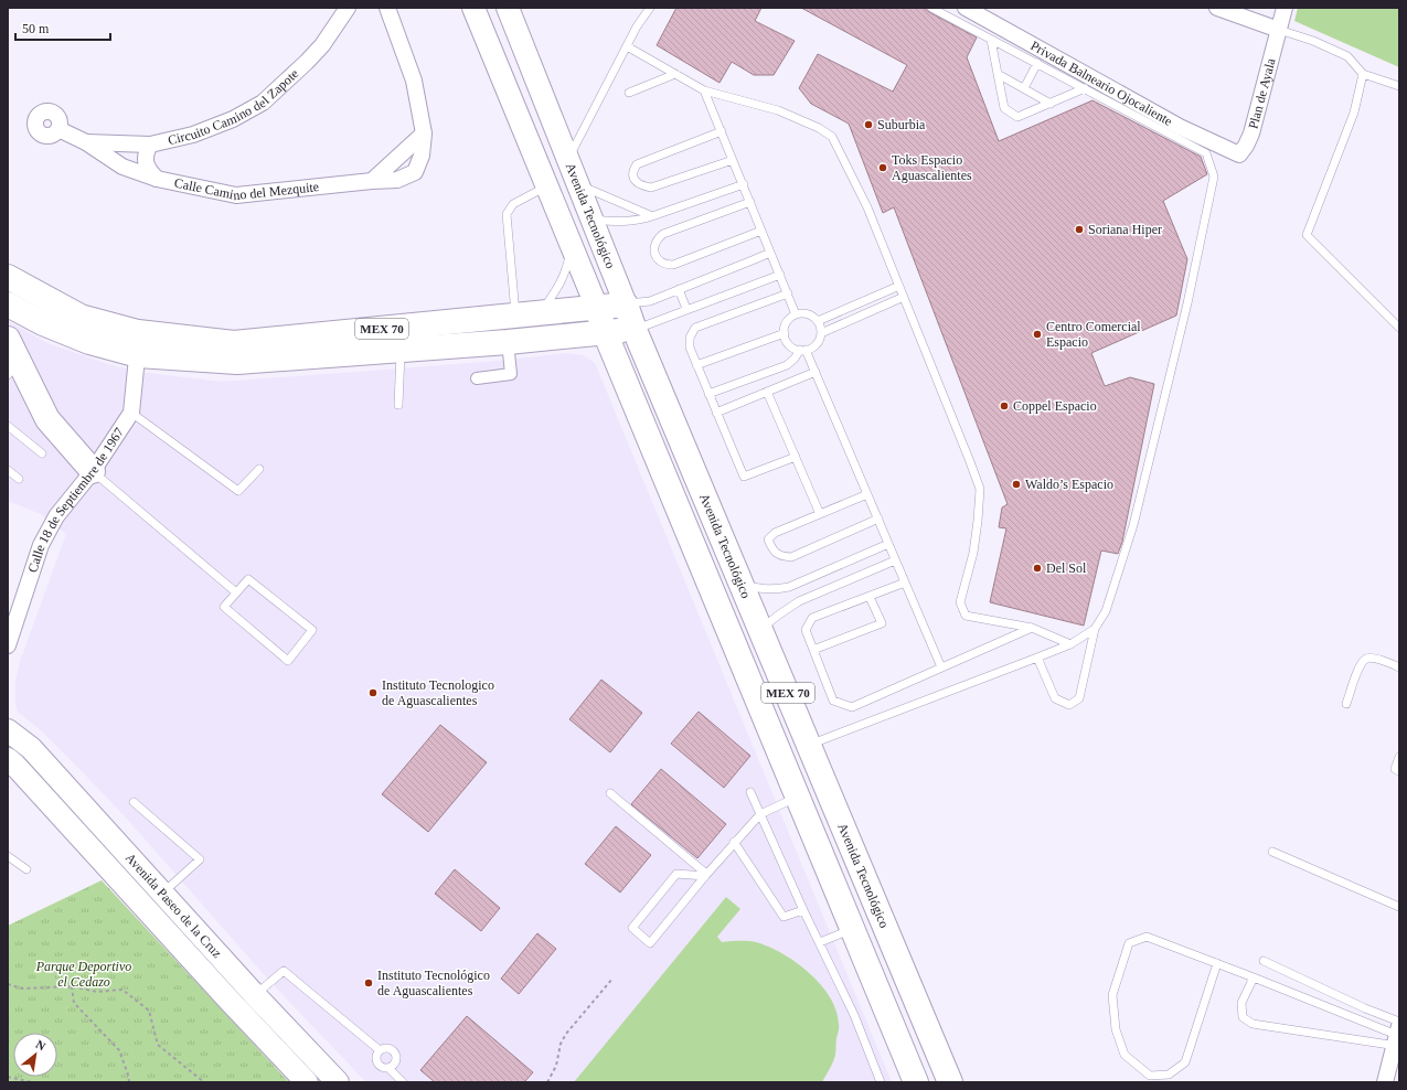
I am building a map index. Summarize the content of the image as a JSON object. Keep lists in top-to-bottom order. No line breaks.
{"streets":{"main road":["Avenida Tecnológico","MEX 70","Avenida Paseo de la Cruz"],"street":["Privada Balneario Ojocaliente","Plan de Ayala","Circuito Camino del Zapote","Calle Camino del Mezquite","Calle 18 de Septiembre de 1967"]},"crossings":[["Privada Balneario Ojocaliente","Plan de Ayala"],["Circuito Camino del Zapote","Calle Camino del Mezquite"],["Avenida Tecnológico","MEX 70"],["MEX 70","Calle 18 de Septiembre de 1967"]],"parks":["Parque Deportivo el Cedazo"],"places":["Suburbia","Toks Espacio Aguascalientes","Soriana Hiper","Centro Comercial Espacio","Coppel Espacio","Waldo’s Espacio","Del Sol","Instituto Tecnologico de Aguascalientes","Instituto Tecnológico de Aguascalientes"],"scale_bar":"50 m","north":"top right"}
